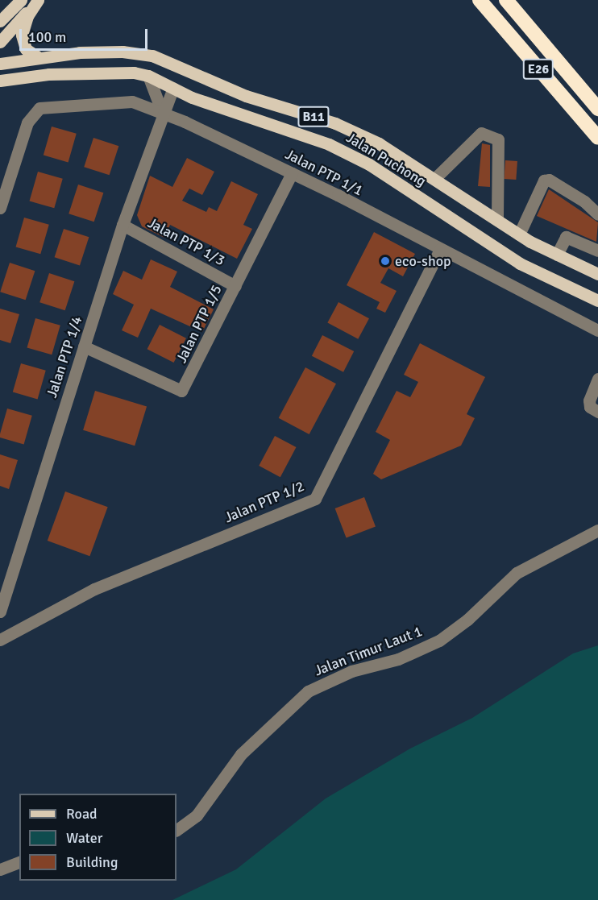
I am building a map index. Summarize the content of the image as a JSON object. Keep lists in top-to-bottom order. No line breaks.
{"streets":{"highway":["E26"],"main road":["B11","Jalan Puchong"],"street":["Jalan PTP 1/1","Jalan PTP 1/3","Jalan PTP 1/5","Jalan PTP 1/4","Jalan PTP 1/2","Jalan Timur Laut 1"]},"crossings":[["Jalan Puchong","Jalan PTP 1/4"],["Jalan PTP 1/1","Jalan PTP 1/5"],["Jalan PTP 1/1","Jalan PTP 1/4"],["Jalan PTP 1/1","Jalan PTP 1/2"],["Jalan PTP 1/3","Jalan PTP 1/5"],["Jalan PTP 1/3","Jalan PTP 1/4"],["Jalan PTP 1/5","Jalan PTP 1/4"]],"places":["eco-shop"],"legend":["Road","Water","Building"],"scale_bar":"100 m"}
